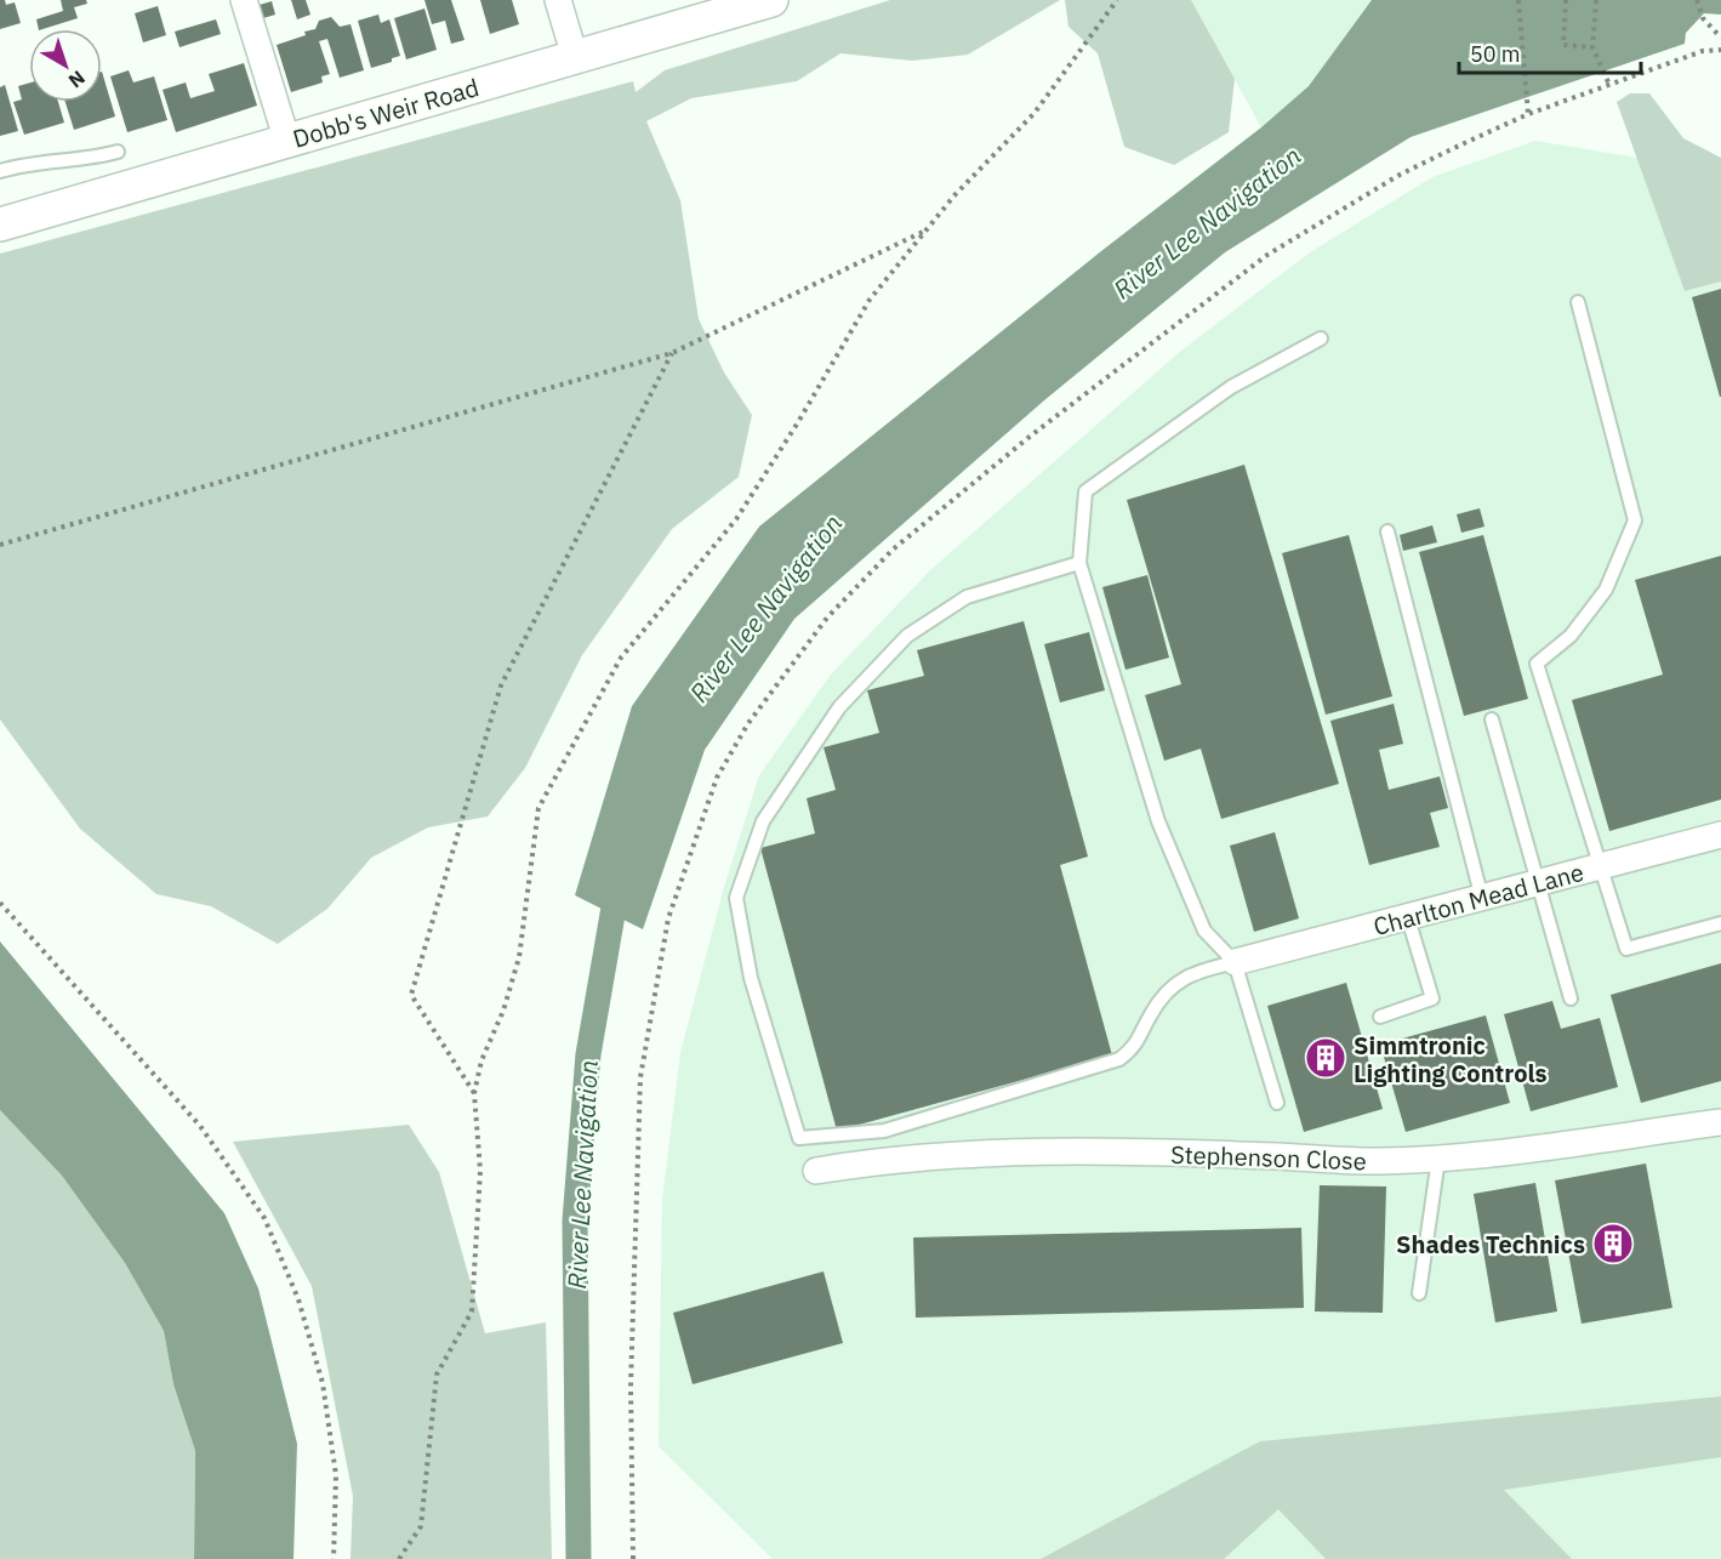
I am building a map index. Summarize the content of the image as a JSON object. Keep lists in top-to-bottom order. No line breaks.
{"streets":{"street":["Dobb's Weir Road","Charlton Mead Lane","Stephenson Close"]},"water":["River Lee Navigation"],"places":{"building":["Simmtronic Lighting Controls","Shades Technics"]},"scale_bar":"50 m","north":"bottom right"}
